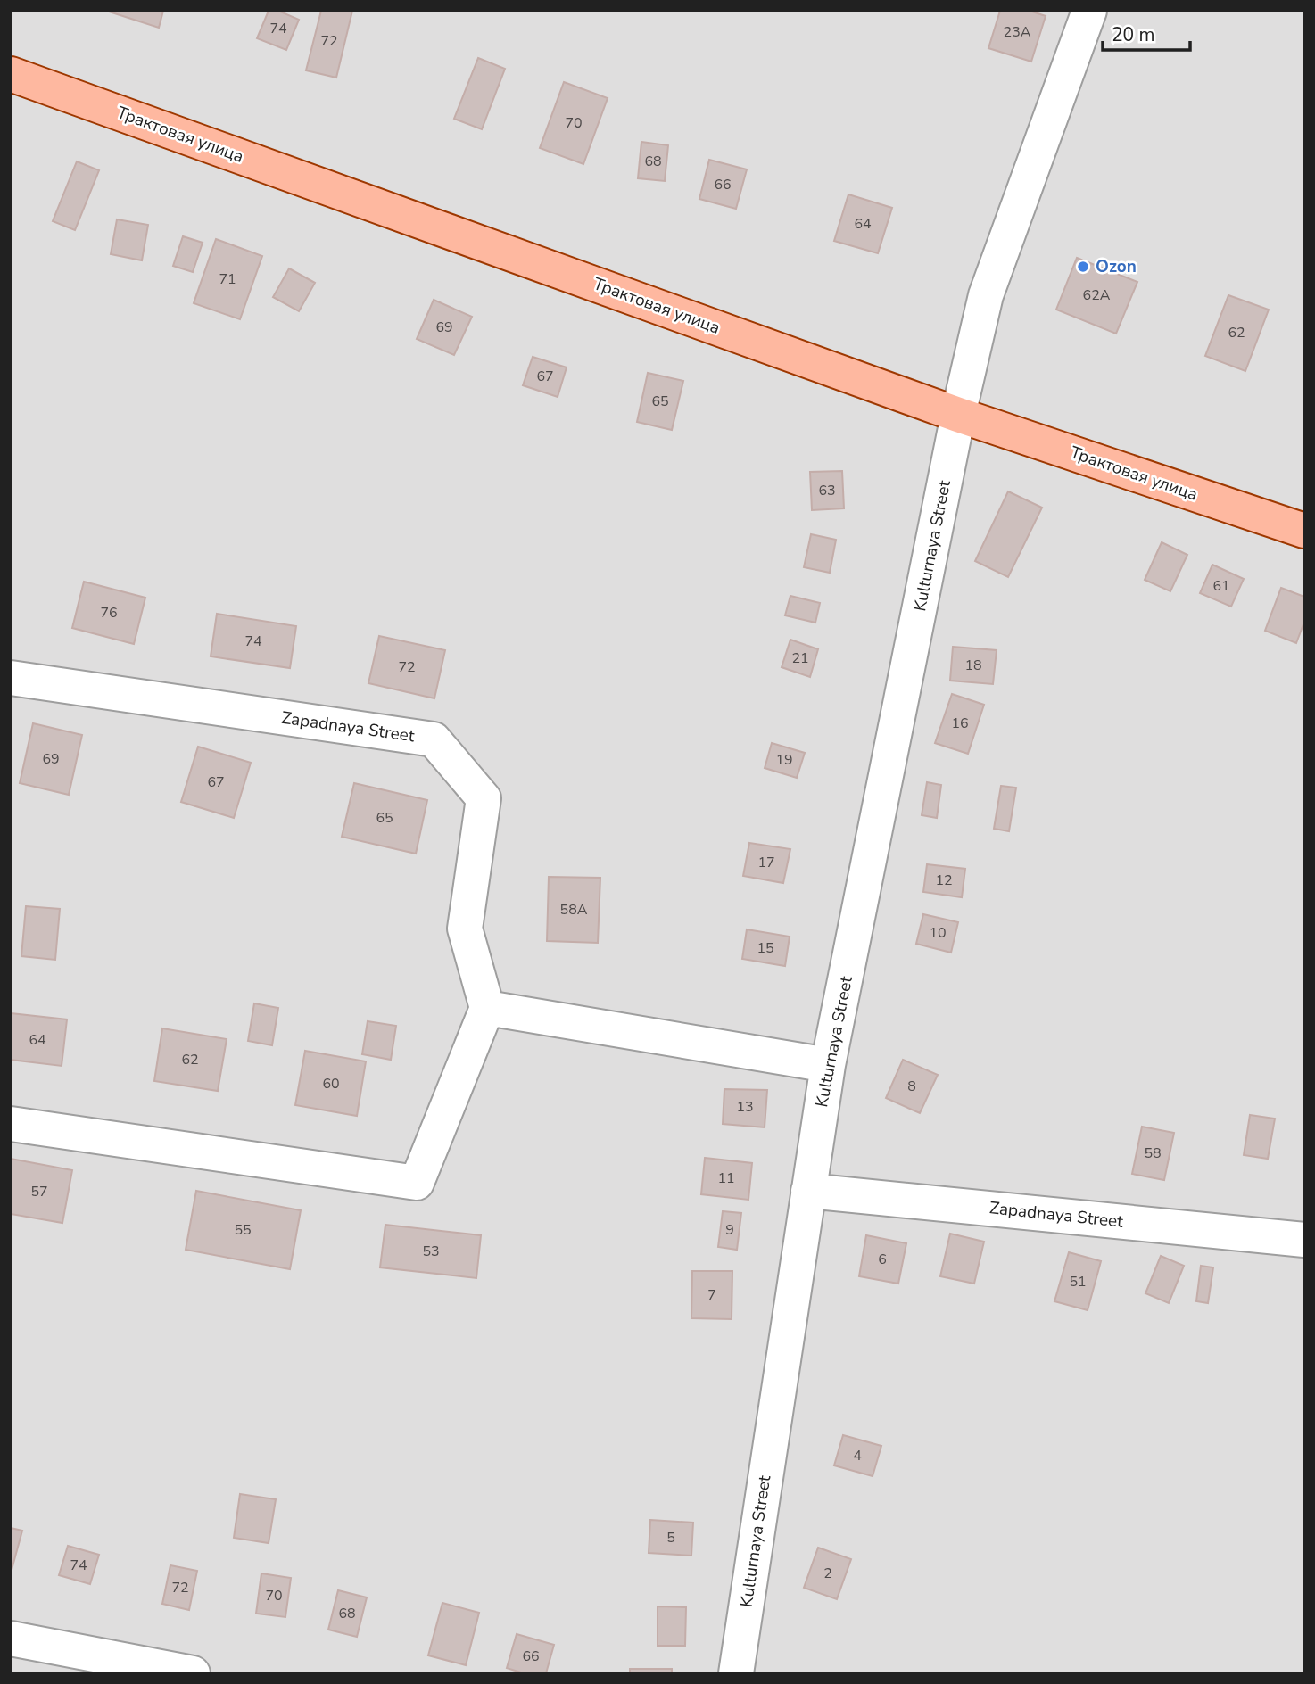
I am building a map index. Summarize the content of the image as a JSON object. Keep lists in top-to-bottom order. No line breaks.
{"streets":{"main road":["Трактовая улица"],"street":["Kulturnaya Street","Zapadnaya Street"]},"crossings":[["Трактовая улица","Kulturnaya Street"],["Kulturnaya Street","Zapadnaya Street"]],"places":["Ozon"],"house_numbers":["74","23А","72","70","68","66","64","71","62А","69","62","67","65","63","61","76","74","21","18","72","16","69","19","67","65","17","12","58А","10","15","64","62","60","8","13","58","11","57","55","9","53","6","51","7","4","5","74","2","72","70","68","66"],"scale_bar":"20 m"}
